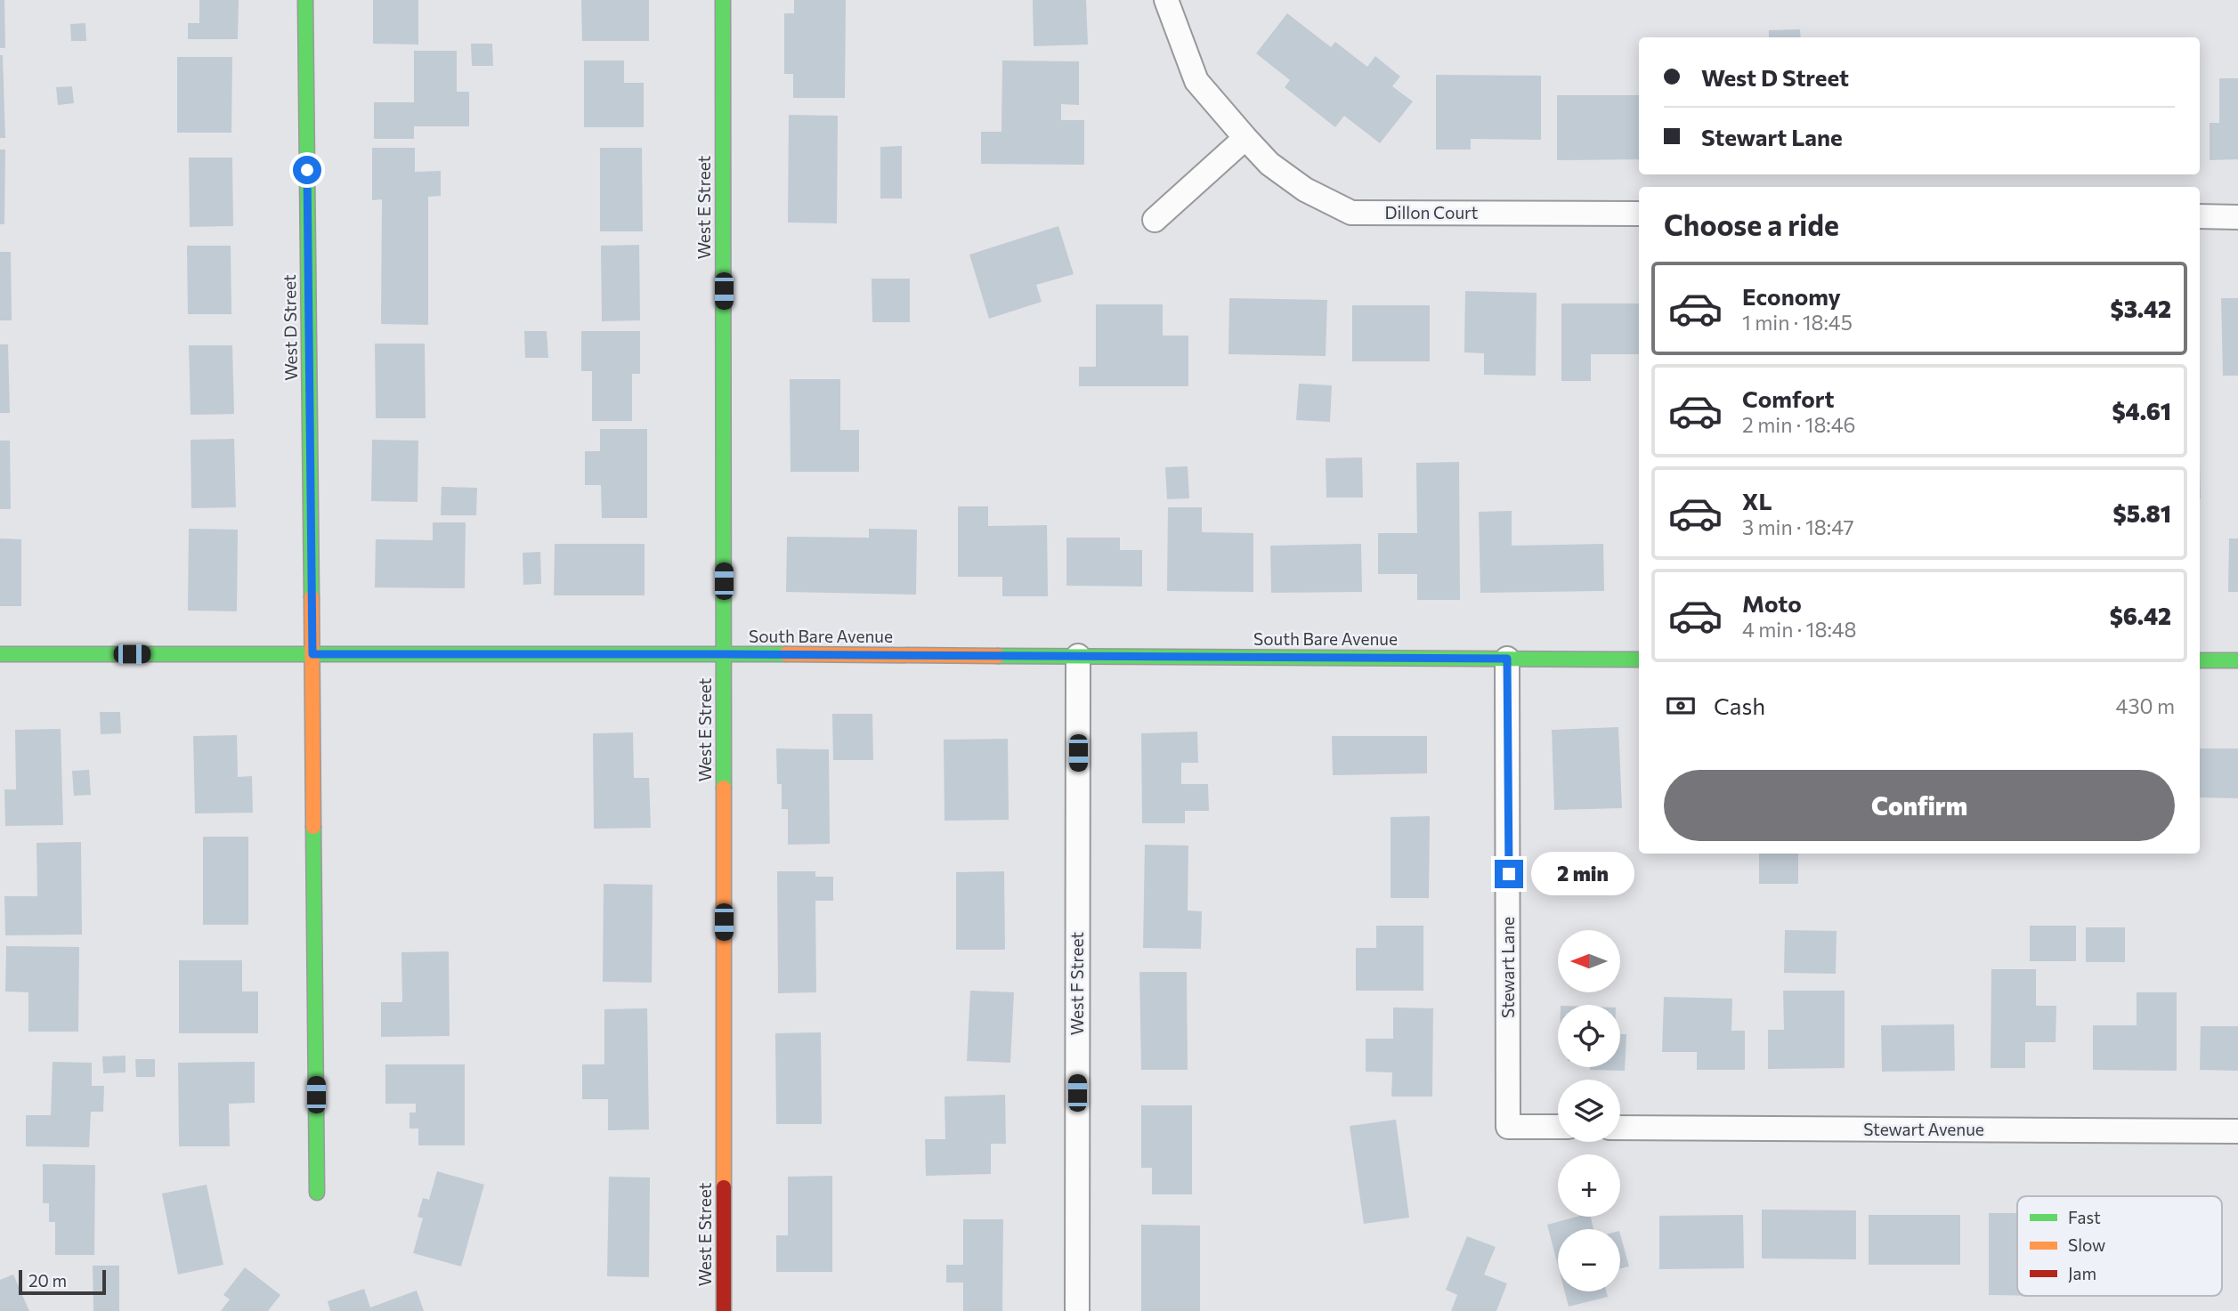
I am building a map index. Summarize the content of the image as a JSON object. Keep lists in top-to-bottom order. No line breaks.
{"streets":{"street":["West E Street","Dillon Court","West D Street","South Bare Avenue","Stewart Lane","West F Street","Stewart Avenue"]},"crossings":[["West E Street","South Bare Avenue"],["West D Street","South Bare Avenue"],["South Bare Avenue","Stewart Lane"],["South Bare Avenue","West F Street"]],"legend":["Fast","Slow","Jam"],"scale_bar":"20 m","north":"left","page":{"banner":["West D Street","Stewart Lane"],"heading":"Choose a ride","list":[{"name":"Economy","note":"1 min · 18:45","value":"$3.42"},{"name":"Comfort","note":"2 min · 18:46","value":"$4.61"},{"name":"XL","note":"3 min · 18:47","value":"$5.81"},{"name":"Moto","note":"4 min · 18:48","value":"$6.42"}],"pay":["Cash","430 m"],"buttons":"Confirm","bubble":"2 min","map_buttons":["+","−"],"scale":"20 m"}}
